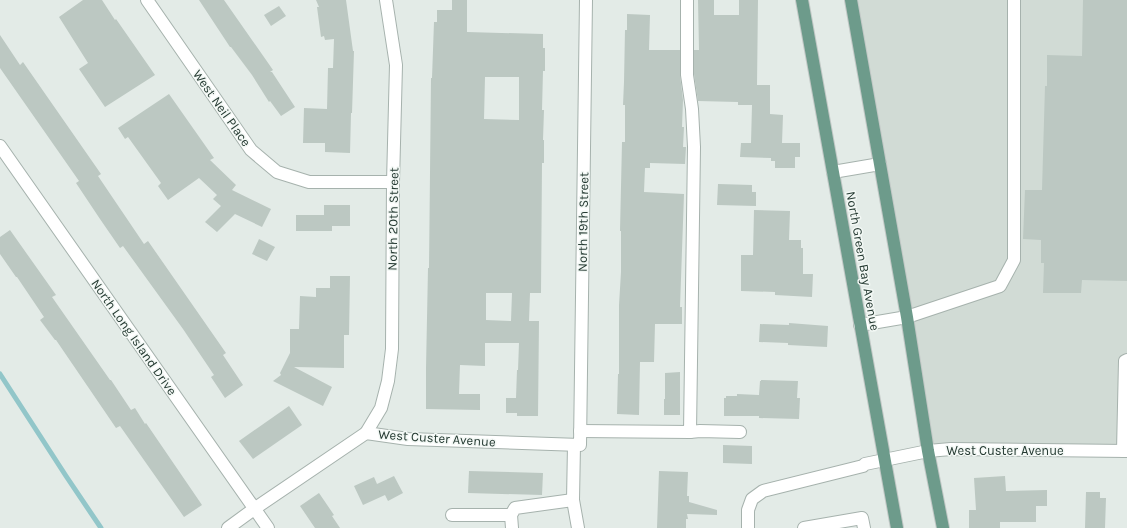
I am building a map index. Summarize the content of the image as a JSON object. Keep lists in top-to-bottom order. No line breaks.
{"streets":{"main road":["North Green Bay Avenue"],"street":["West Neil Place","North 20th Street","North 19th Street","North Long Island Drive","West Custer Avenue"]},"crossings":[["West Neil Place","North 20th Street"],["North 20th Street","West Custer Avenue"],["North 19th Street","West Custer Avenue"],["North Green Bay Avenue","West Custer Avenue"],["North Long Island Drive","West Custer Avenue"]]}
